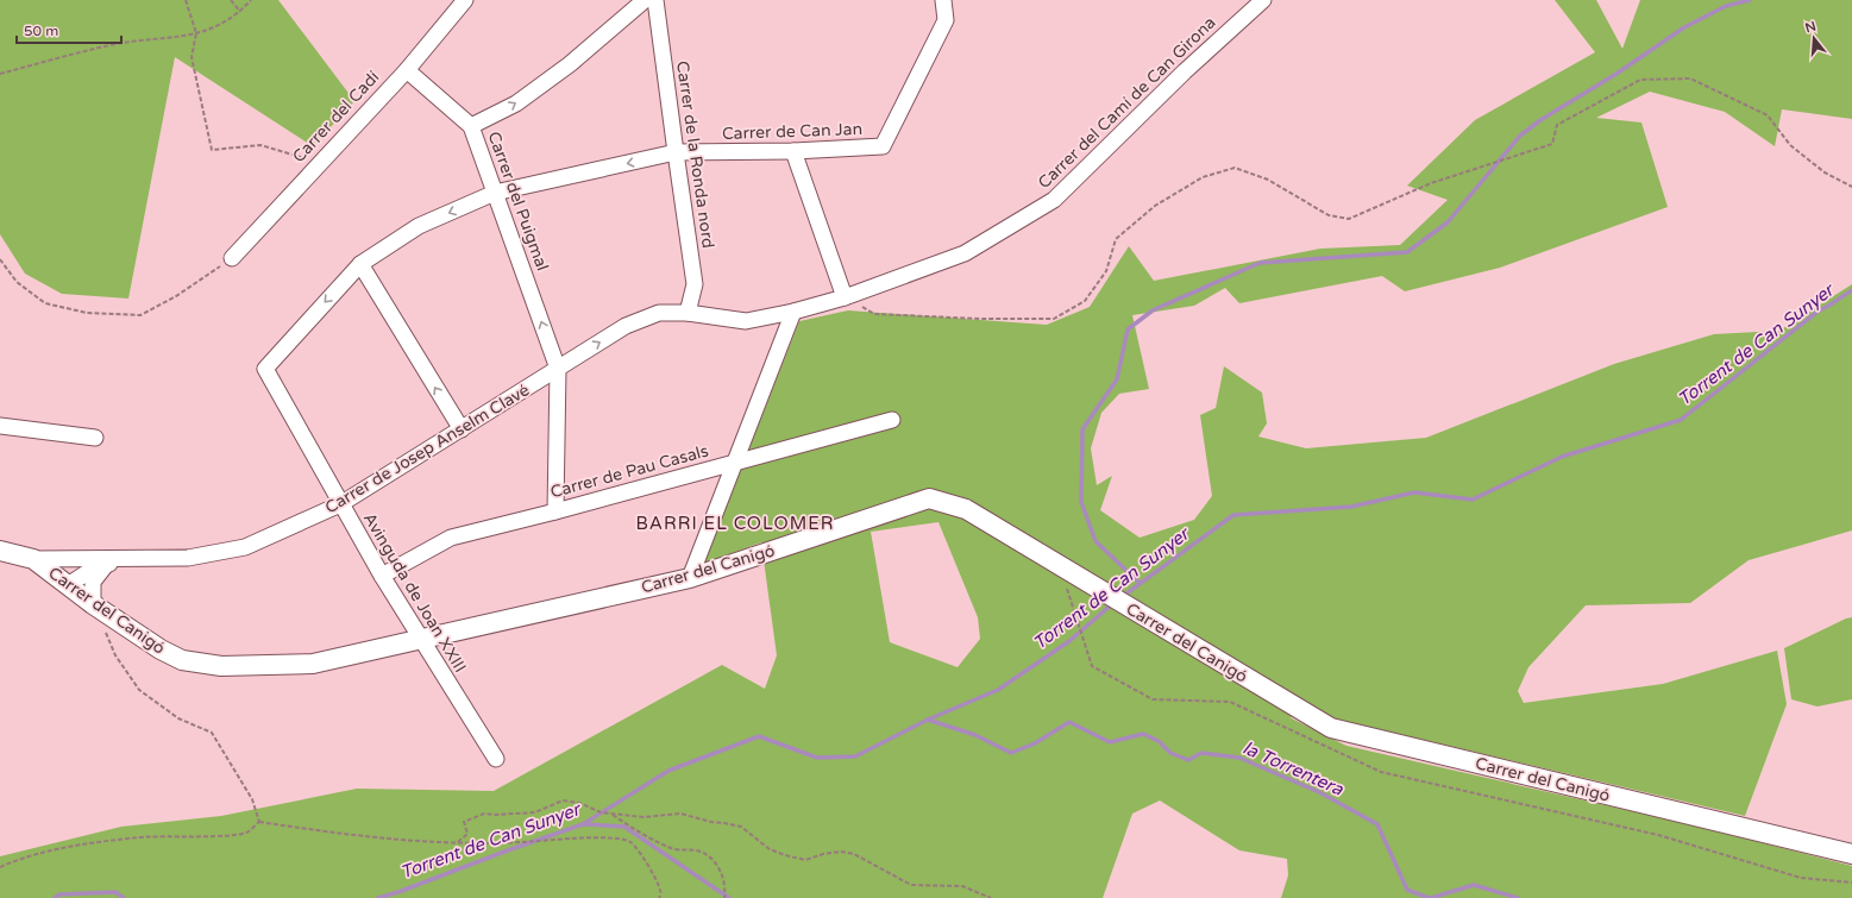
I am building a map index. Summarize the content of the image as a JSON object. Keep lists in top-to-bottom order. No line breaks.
{"streets":{"street":["Carrer del Camí de Can Girona","Carrer del Cadí","Carrer de Can Jan","Carrer de la Ronda nord","Carrer del Puigmal","Carrer de Josep Anselm Clavé","Carrer de Pau Casals","Carrer del Canigó","Avinguda de Joan XXIII"]},"crossings":[["Carrer del Camí de Can Girona","Carrer de la Ronda nord"],["Carrer del Camí de Can Girona","Carrer de Josep Anselm Clavé"],["Carrer del Cadí","Carrer del Puigmal"],["Carrer de Can Jan","Carrer de la Ronda nord"],["Carrer de Can Jan","Carrer del Puigmal"],["Carrer de Can Jan","Avinguda de Joan XXIII"],["Carrer de la Ronda nord","Carrer de Josep Anselm Clavé"],["Carrer del Puigmal","Carrer de Josep Anselm Clavé"],["Carrer de Josep Anselm Clavé","Carrer del Canigó"],["Carrer de Josep Anselm Clavé","Avinguda de Joan XXIII"],["Carrer de Pau Casals","Avinguda de Joan XXIII"],["Carrer del Canigó","Avinguda de Joan XXIII"]],"districts":["BARRI EL COLOMER"],"water":["Torrent de Can Sunyer","la Torrentera"],"scale_bar":"50 m","north":"top"}
